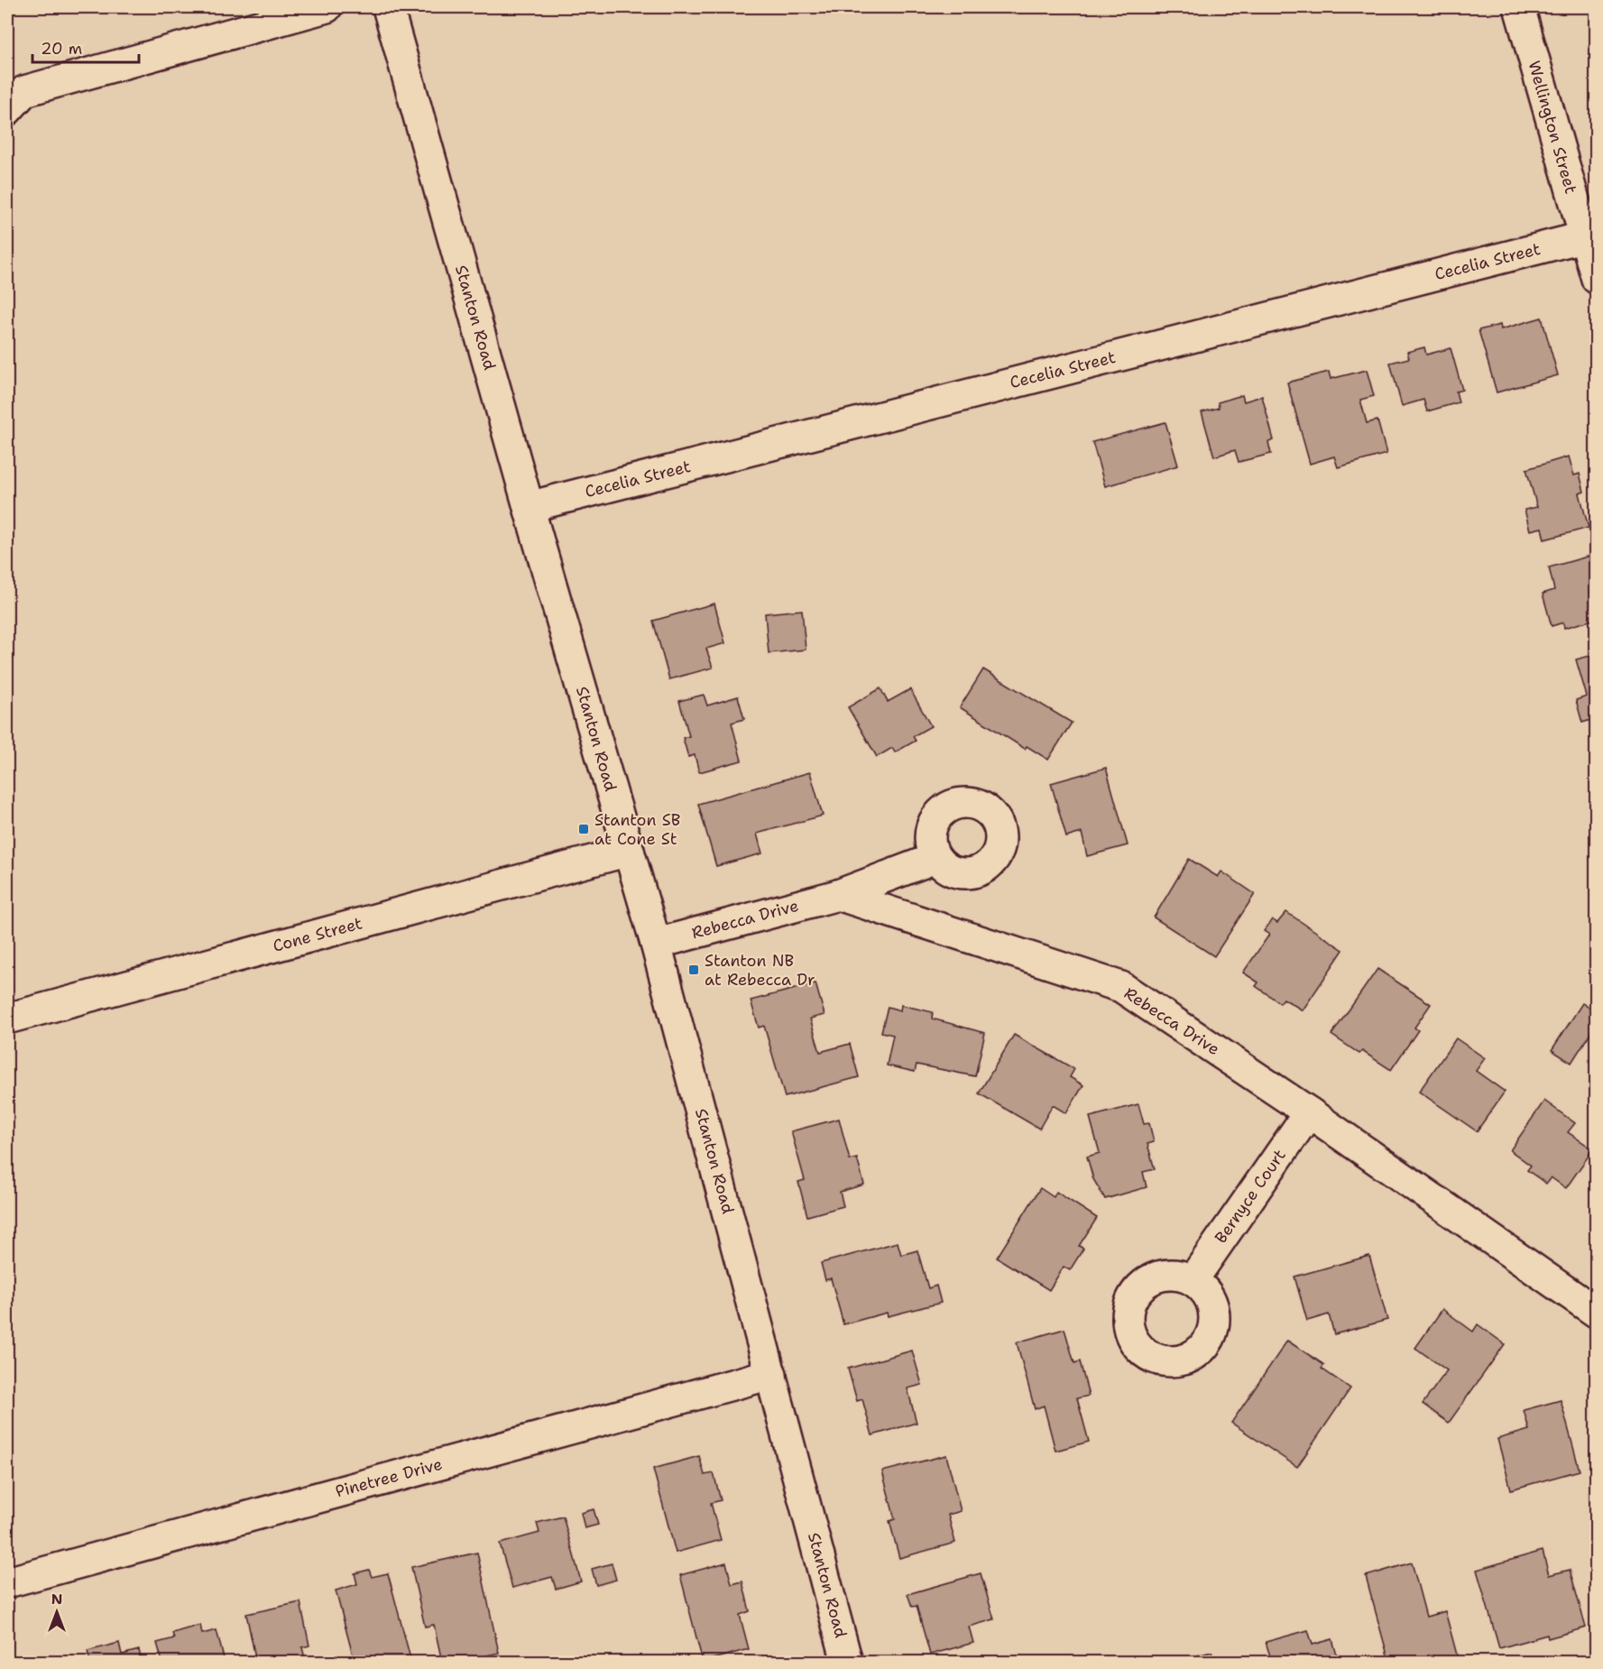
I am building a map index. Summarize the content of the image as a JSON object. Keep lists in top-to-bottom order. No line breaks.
{"streets":{"street":["Wellington Street","Cecelia Street","Stanton Road","Rebecca Drive","Cone Street","Bernyce Court","Pinetree Drive"]},"crossings":[["Wellington Street","Cecelia Street"],["Cecelia Street","Stanton Road"],["Stanton Road","Rebecca Drive"],["Stanton Road","Cone Street"],["Stanton Road","Pinetree Drive"],["Rebecca Drive","Bernyce Court"]],"places":{"transit":["Stanton SB at Cone St","Stanton NB at Rebecca Dr"]},"scale_bar":"20 m","north":"top"}
